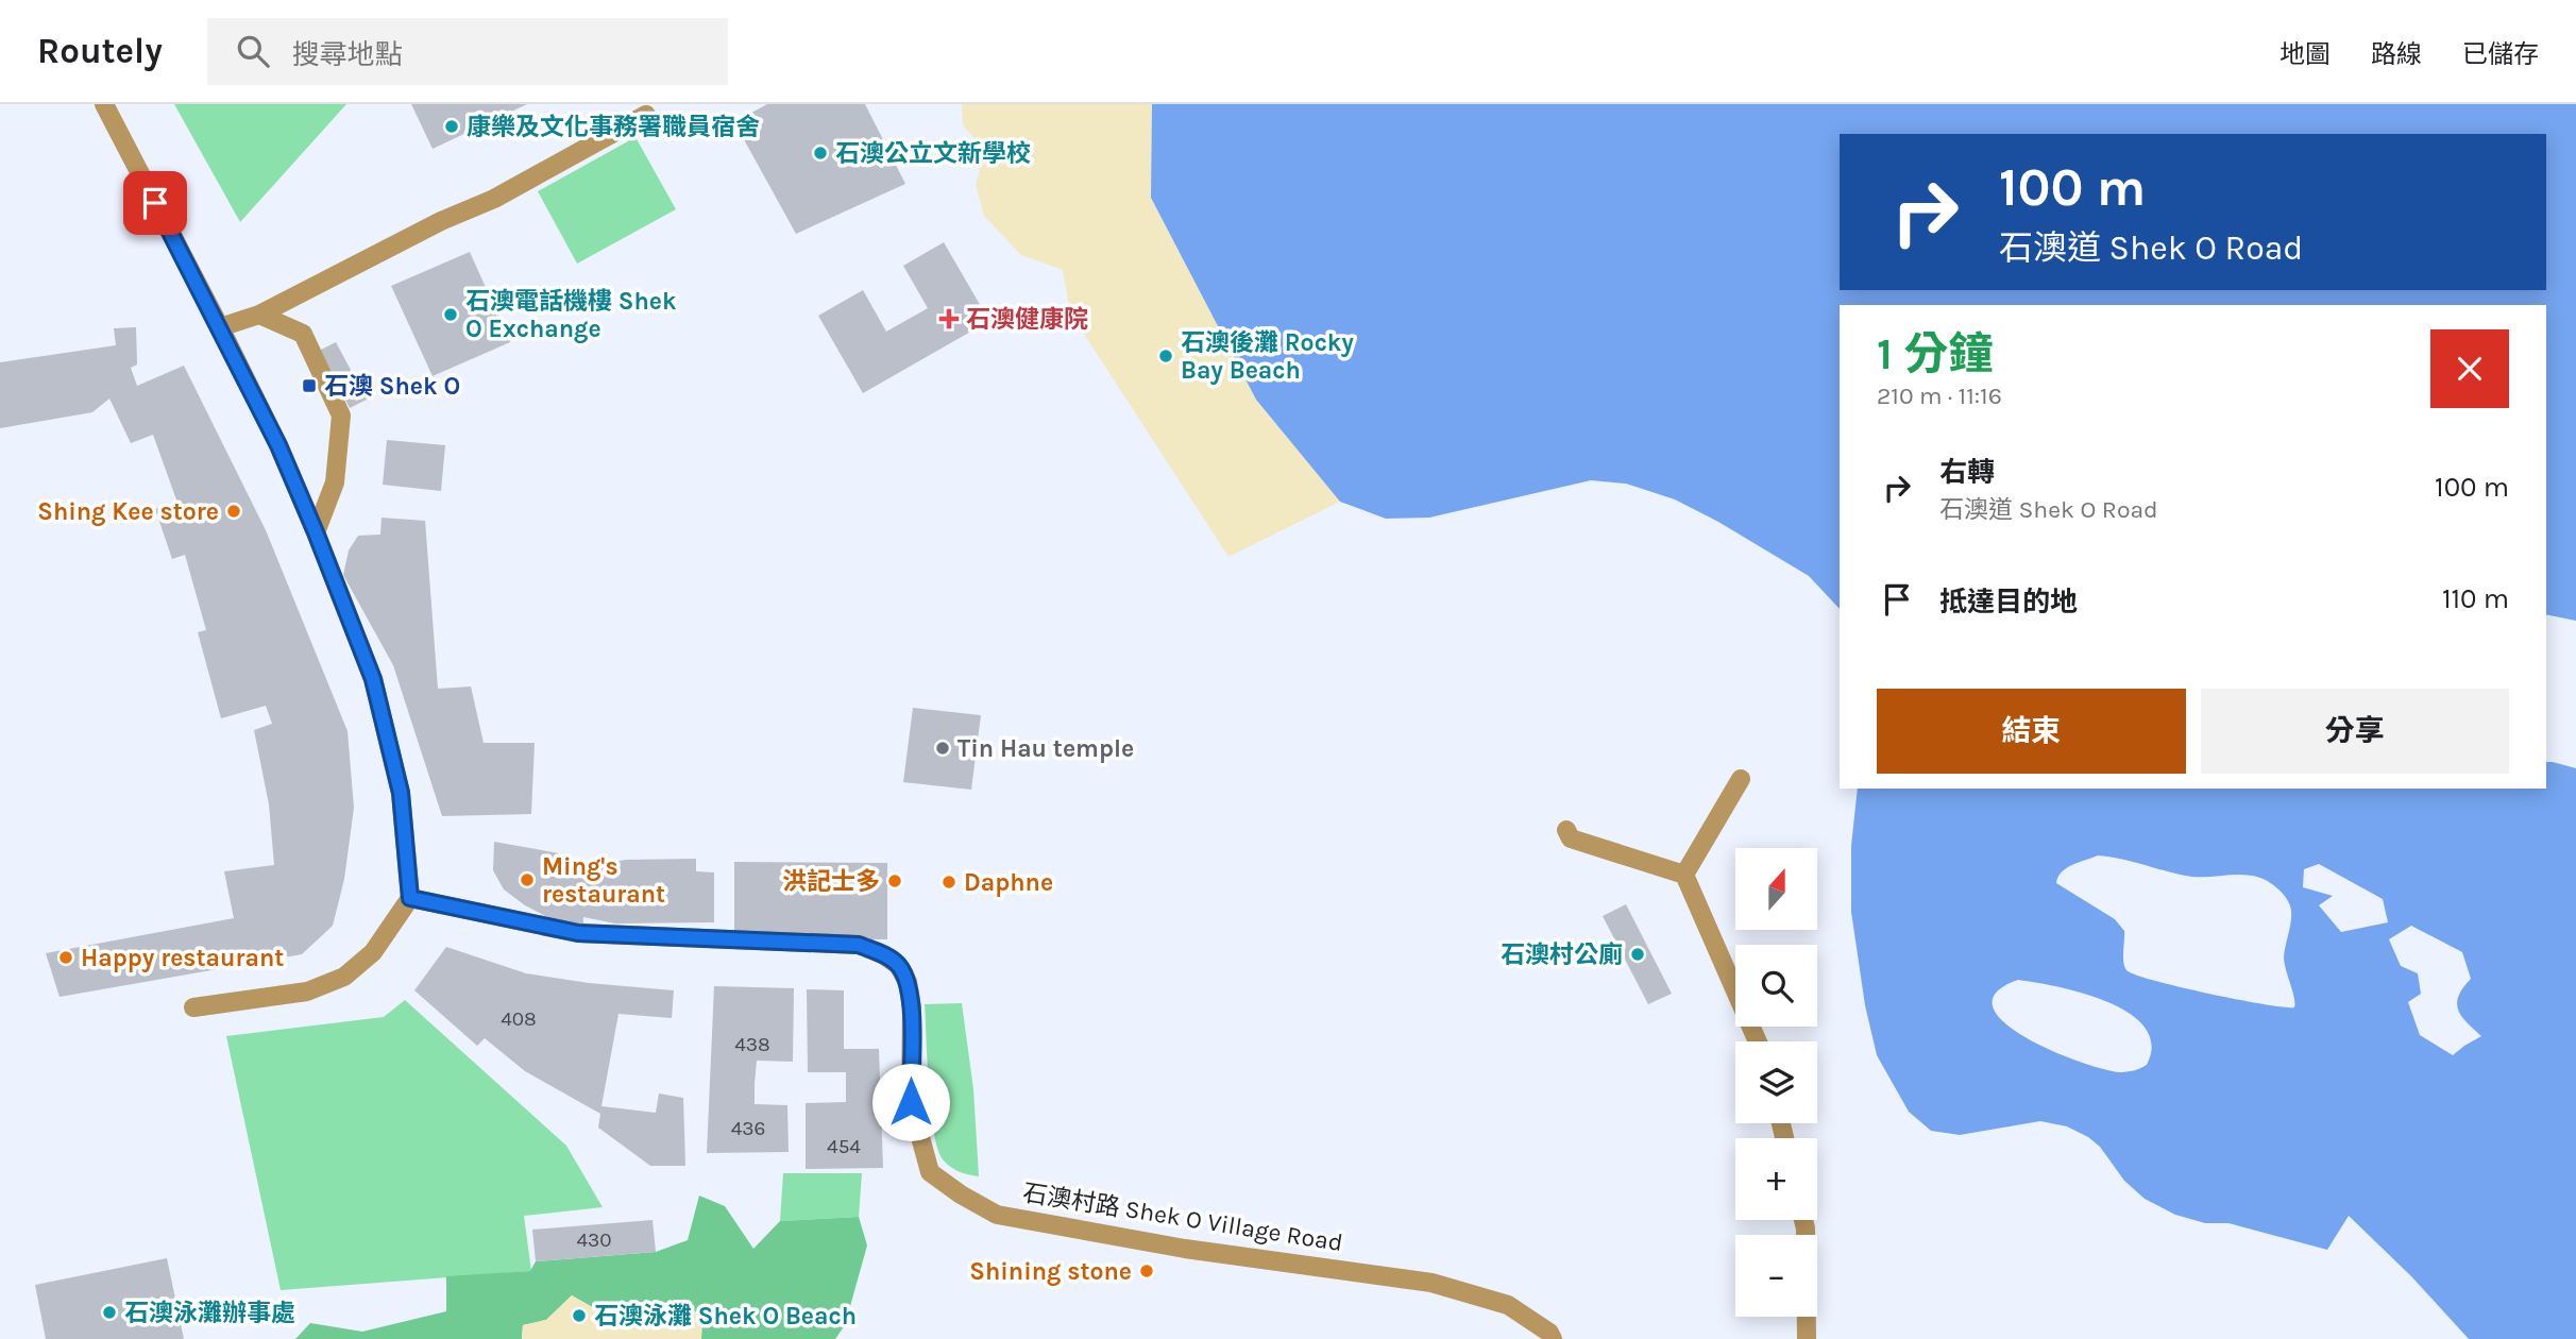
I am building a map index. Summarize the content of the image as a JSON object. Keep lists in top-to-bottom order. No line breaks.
{"streets":{"street":["石澳村路 Shek O Village Road"]},"places":{"other":["康樂及文化事務署職員宿舍","石澳公立文新學校","石澳電話機樓 Shek O Exchange","石澳後灘 Rocky Bay Beach","Shing Kee store","Tin Hau temple","Ming's restaurant","洪記士多","Daphne","石澳村公廁","Happy restaurant","Shining stone","石澳泳灘辦事處","石澳泳灘 Shek O Beach"],"health":["石澳健康院"],"transit":["石澳 Shek O"]},"house_numbers":["408","438","436","454","430"],"north":"top","page":{"header":"Routely","search":"搜尋地點","nav":["地圖","路線","已儲存"],"turn":["100 m","石澳道 Shek O Road"],"heading":["1 分鐘","210 m · 11:16"],"list":[{"name":"右轉","note":"石澳道 Shek O Road","value":"100 m"},{"name":"抵達目的地","value":"110 m"}],"buttons":["結束","分享"],"map_buttons":["+","−"]}}
